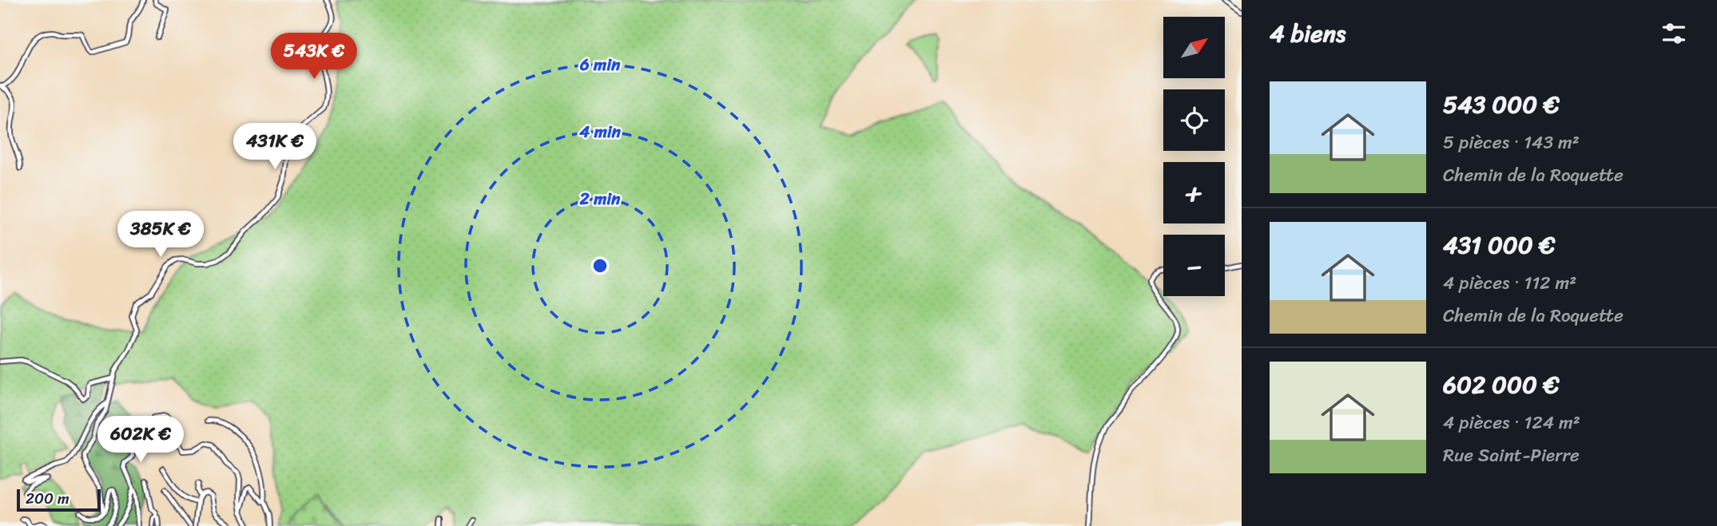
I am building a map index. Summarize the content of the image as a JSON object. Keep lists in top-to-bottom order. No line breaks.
{"scale_bar":"200 m","north":"top right","page":{"heading":"4 biens","map_buttons":["+","−"],"price":["543K €","431K €","385K €","602K €"],"list":[{"name":"543 000 €","note":"5 pièces · 143 m² · Chemin de la Roquette"},{"name":"431 000 €","note":"4 pièces · 112 m² · Chemin de la Roquette"},{"name":"602 000 €","note":"4 pièces · 124 m² · Rue Saint-Pierre"}],"scale":"200 m"},"rings":["6 min","4 min","2 min"]}
